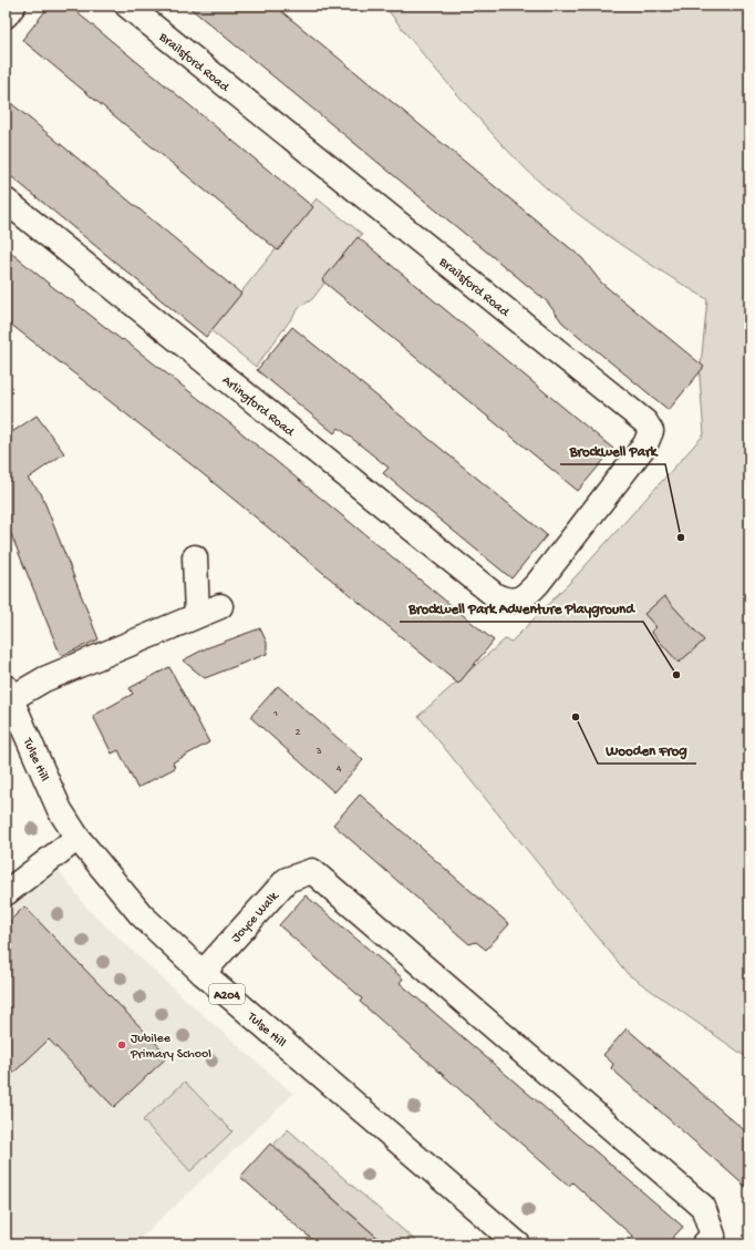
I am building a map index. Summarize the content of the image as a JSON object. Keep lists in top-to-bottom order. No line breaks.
{"streets":{"street":["Brailsford Road","Arlingford Road","Tulse Hill","Joyce Walk","A204"]},"crossings":[["Brailsford Road","Arlingford Road"],["Tulse Hill","Joyce Walk"]],"places":["Brockwell Park","Brockwell Park Adventure Playground","Wooden Frog","Jubilee Primary School"],"house_numbers":["1","2","3","4"]}
